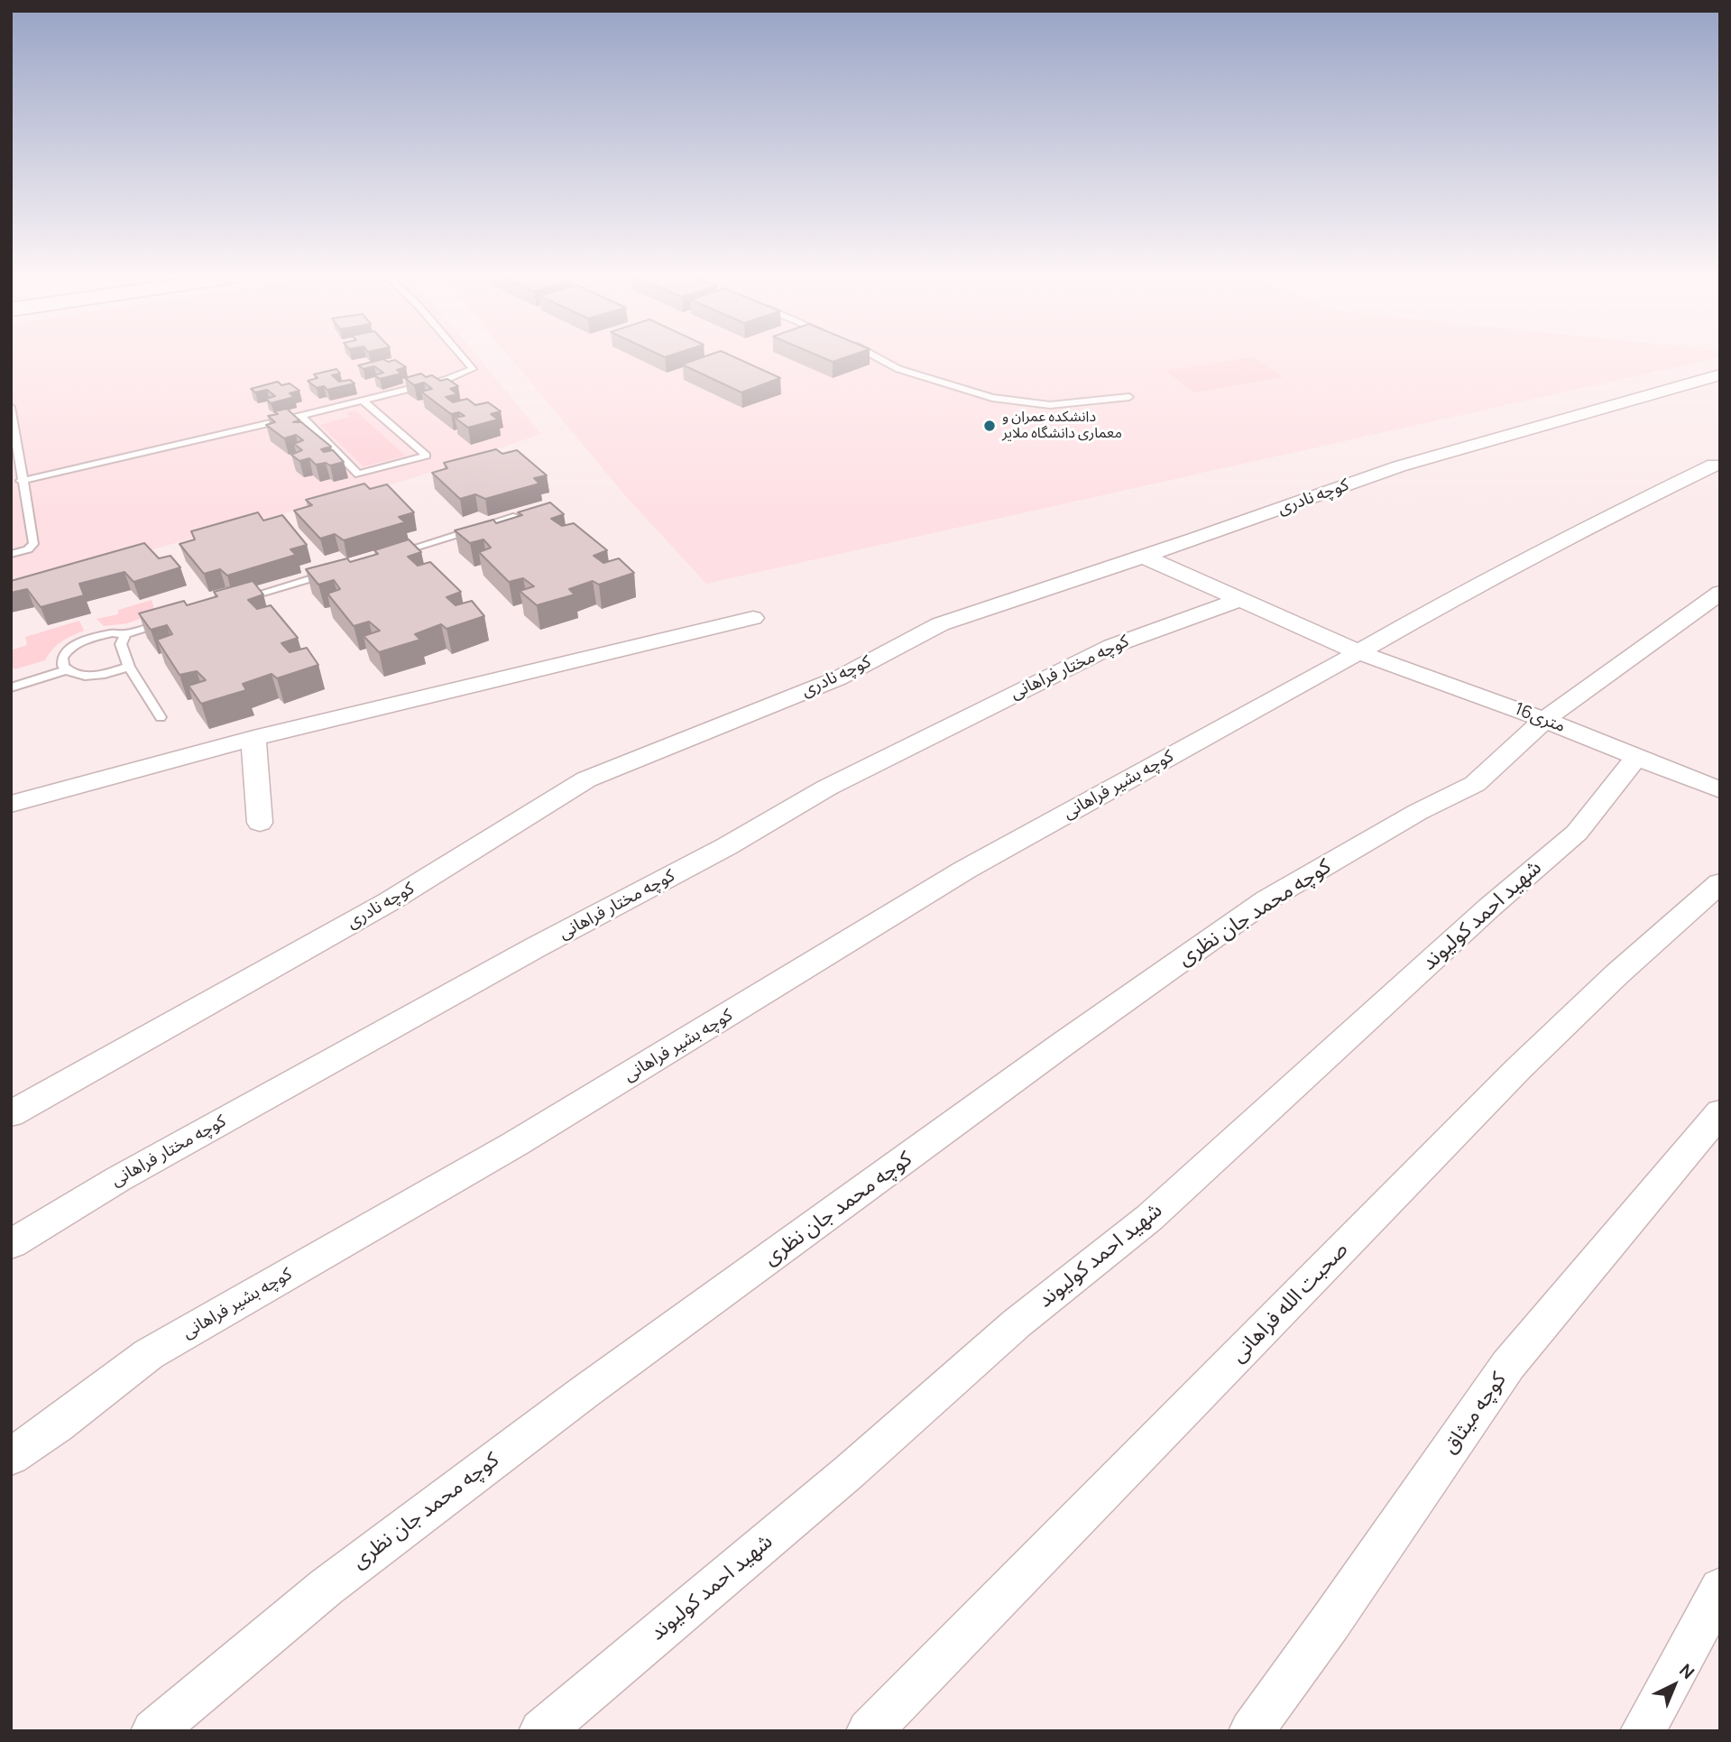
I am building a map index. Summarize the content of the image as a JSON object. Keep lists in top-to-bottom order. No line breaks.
{"streets":{"street":["کوچه نادری","کوچه مختار فراهانی","16متری","کوچه بشیر فراهانی","کوچه محمد جان نظری","شهید احمد کولیوند","صحبت الله فراهانی","کوچه میثاق"]},"crossings":[["کوچه نادری","16متری"],["کوچه مختار فراهانی","16متری"],["16متری","کوچه بشیر فراهانی"],["16متری","کوچه محمد جان نظری"],["16متری","شهید احمد کولیوند"]],"places":["دانشکده عمران و معماری دانشگاه ملایر"],"north":"top right"}
